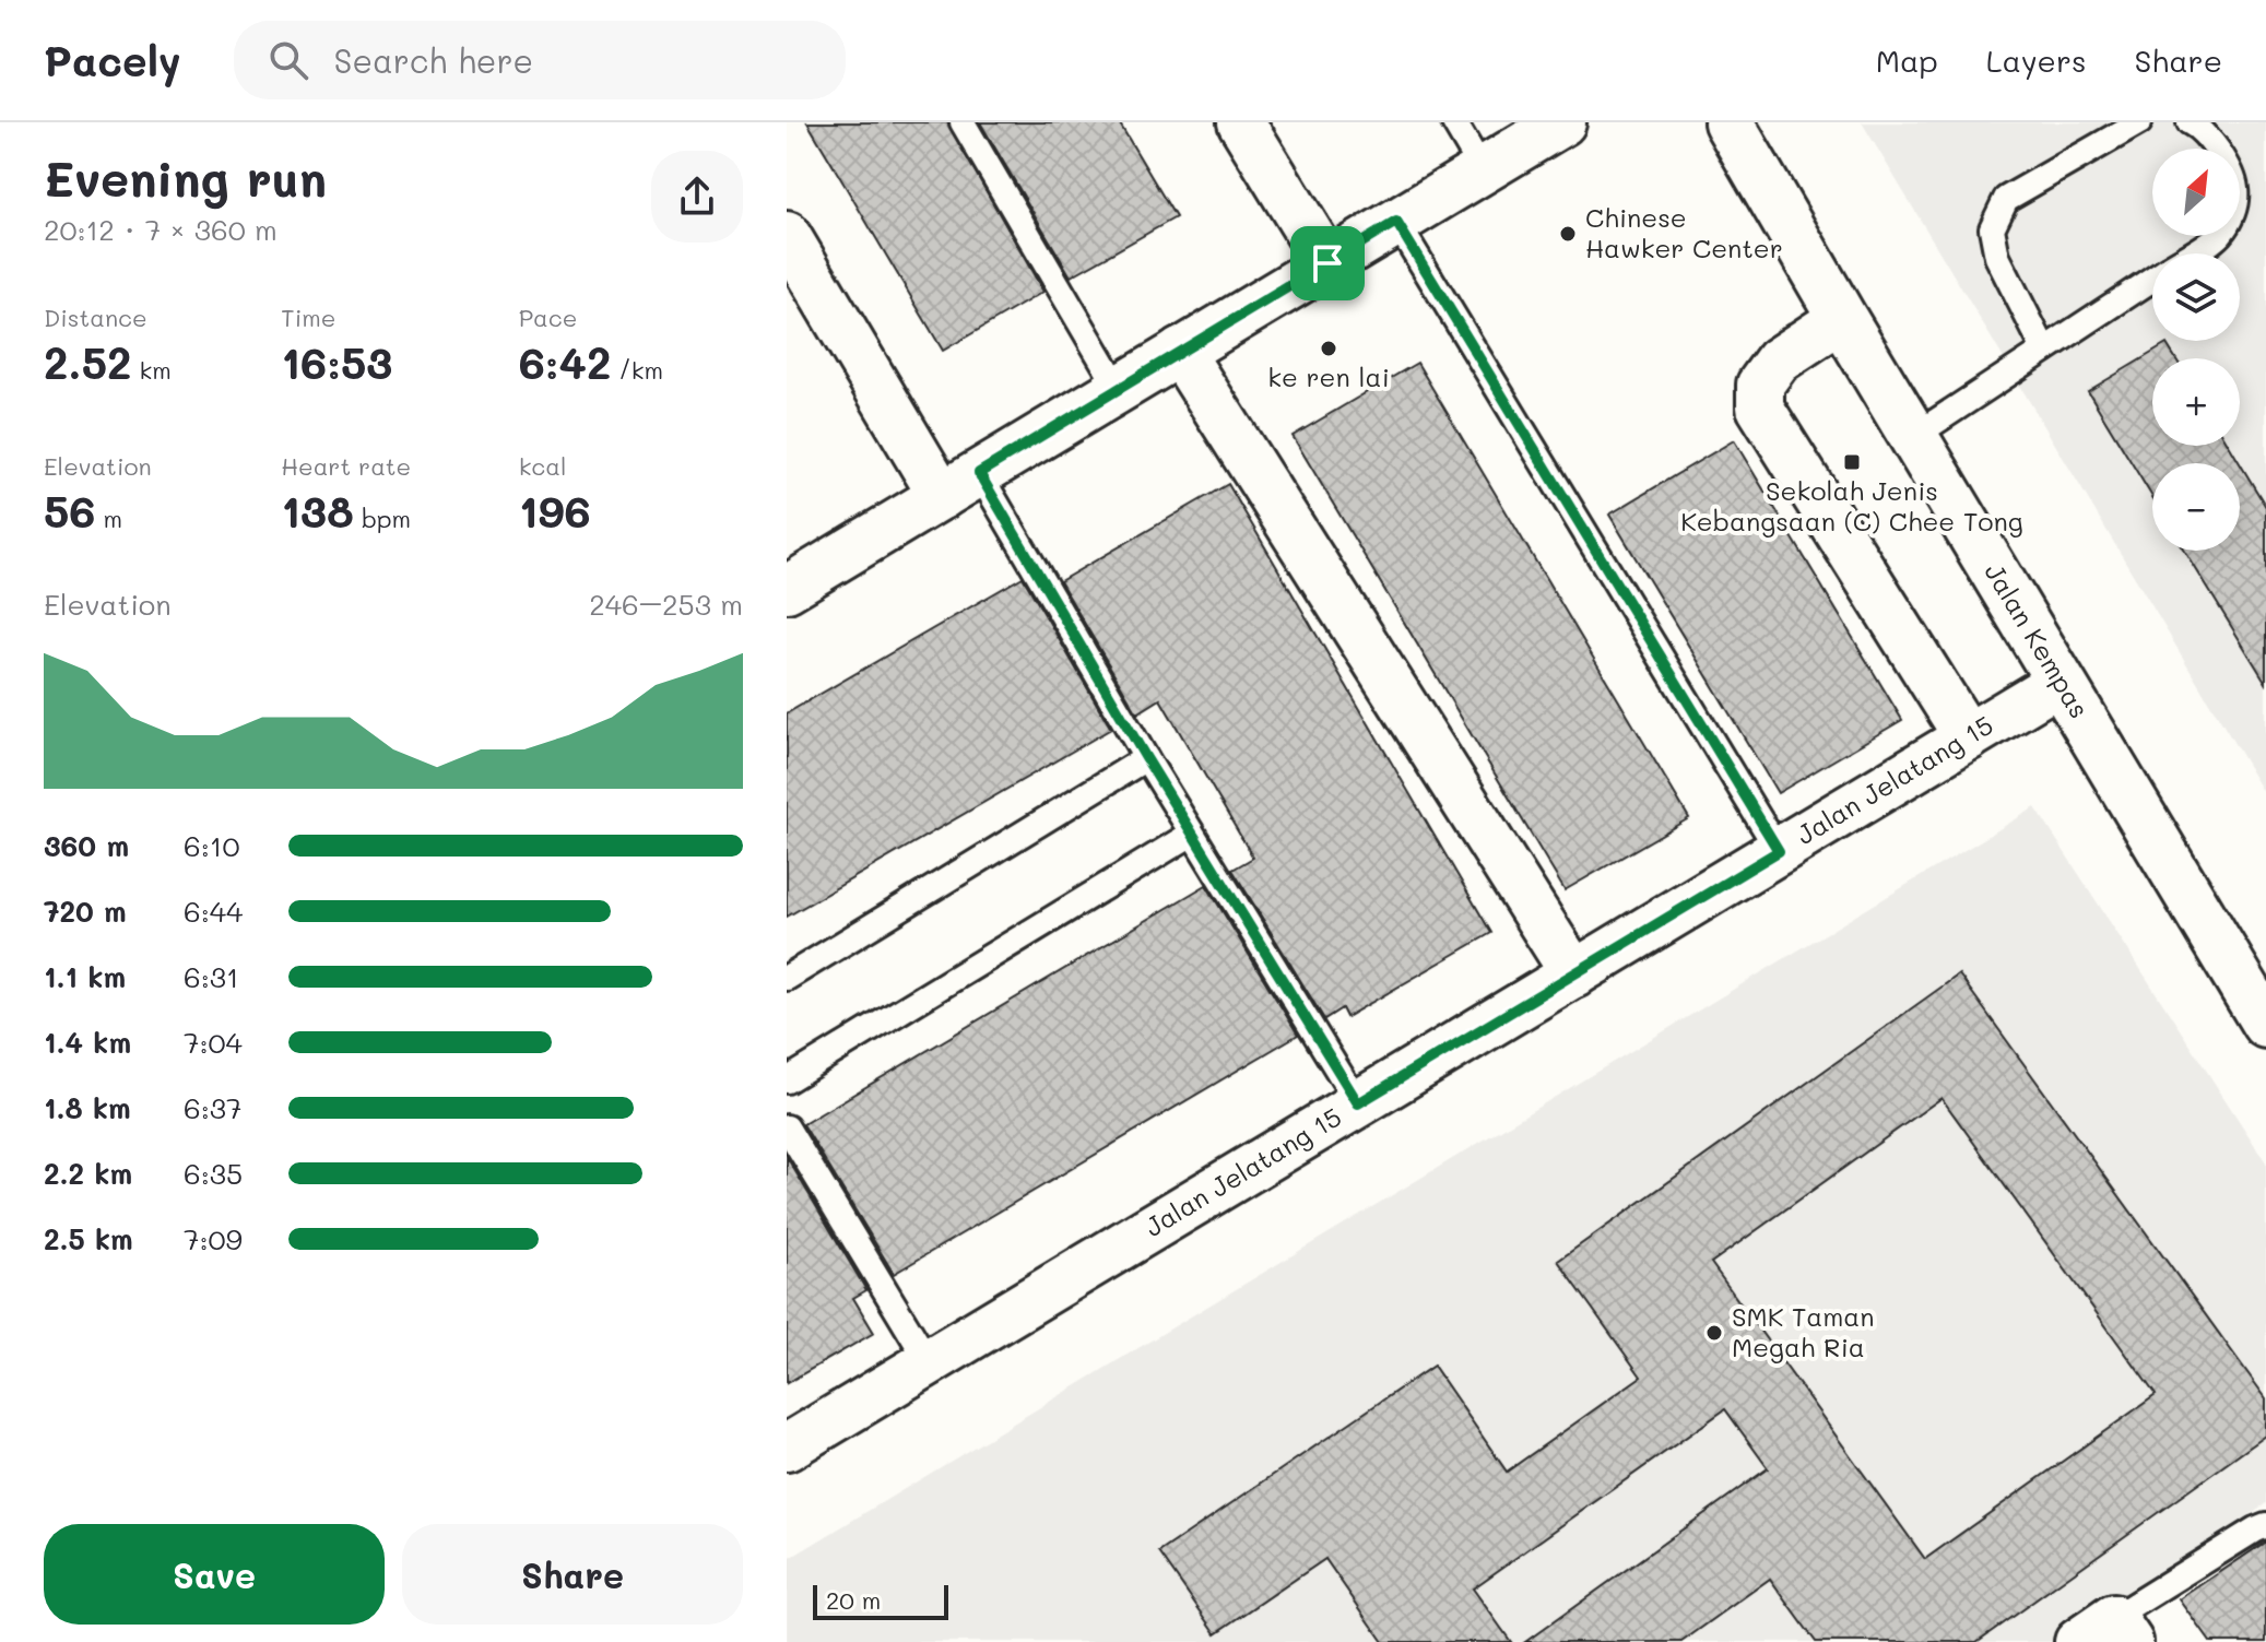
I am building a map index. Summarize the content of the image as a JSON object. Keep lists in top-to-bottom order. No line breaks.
{"streets":{"street":["Jalan Kempas","Jalan Jelatang 15"]},"crossings":[["Jalan Kempas","Jalan Jelatang 15"]],"places":{"other":["Chinese Hawker Center","ke ren lai","SMK Taman Megah Ria"],"transit":["Sekolah Jenis Kebangsaan (C) Chee Tong"]},"scale_bar":"20 m","north":"top right","page":{"header":"Pacely","search":"Search here","nav":["Map","Layers","Share"],"heading":["Evening run","20:12 · 7 × 360 m"],"map_buttons":["+","−"],"stats":[["Distance","2.52 km"],["Time","16:53"],["Pace","6:42 /km"],["Elevation","56 m"],["Heart rate","138 bpm"],["kcal","196"]],"chart":["Elevation","246–253 m"],"list":[{"name":"360 m","note":"6:10"},{"name":"720 m","note":"6:44"},{"name":"1.1 km","note":"6:31"},{"name":"1.4 km","note":"7:04"},{"name":"1.8 km","note":"6:37"},{"name":"2.2 km","note":"6:35"},{"name":"2.5 km","note":"7:09"}],"buttons":["Save","Share"],"scale":"20 m"}}
